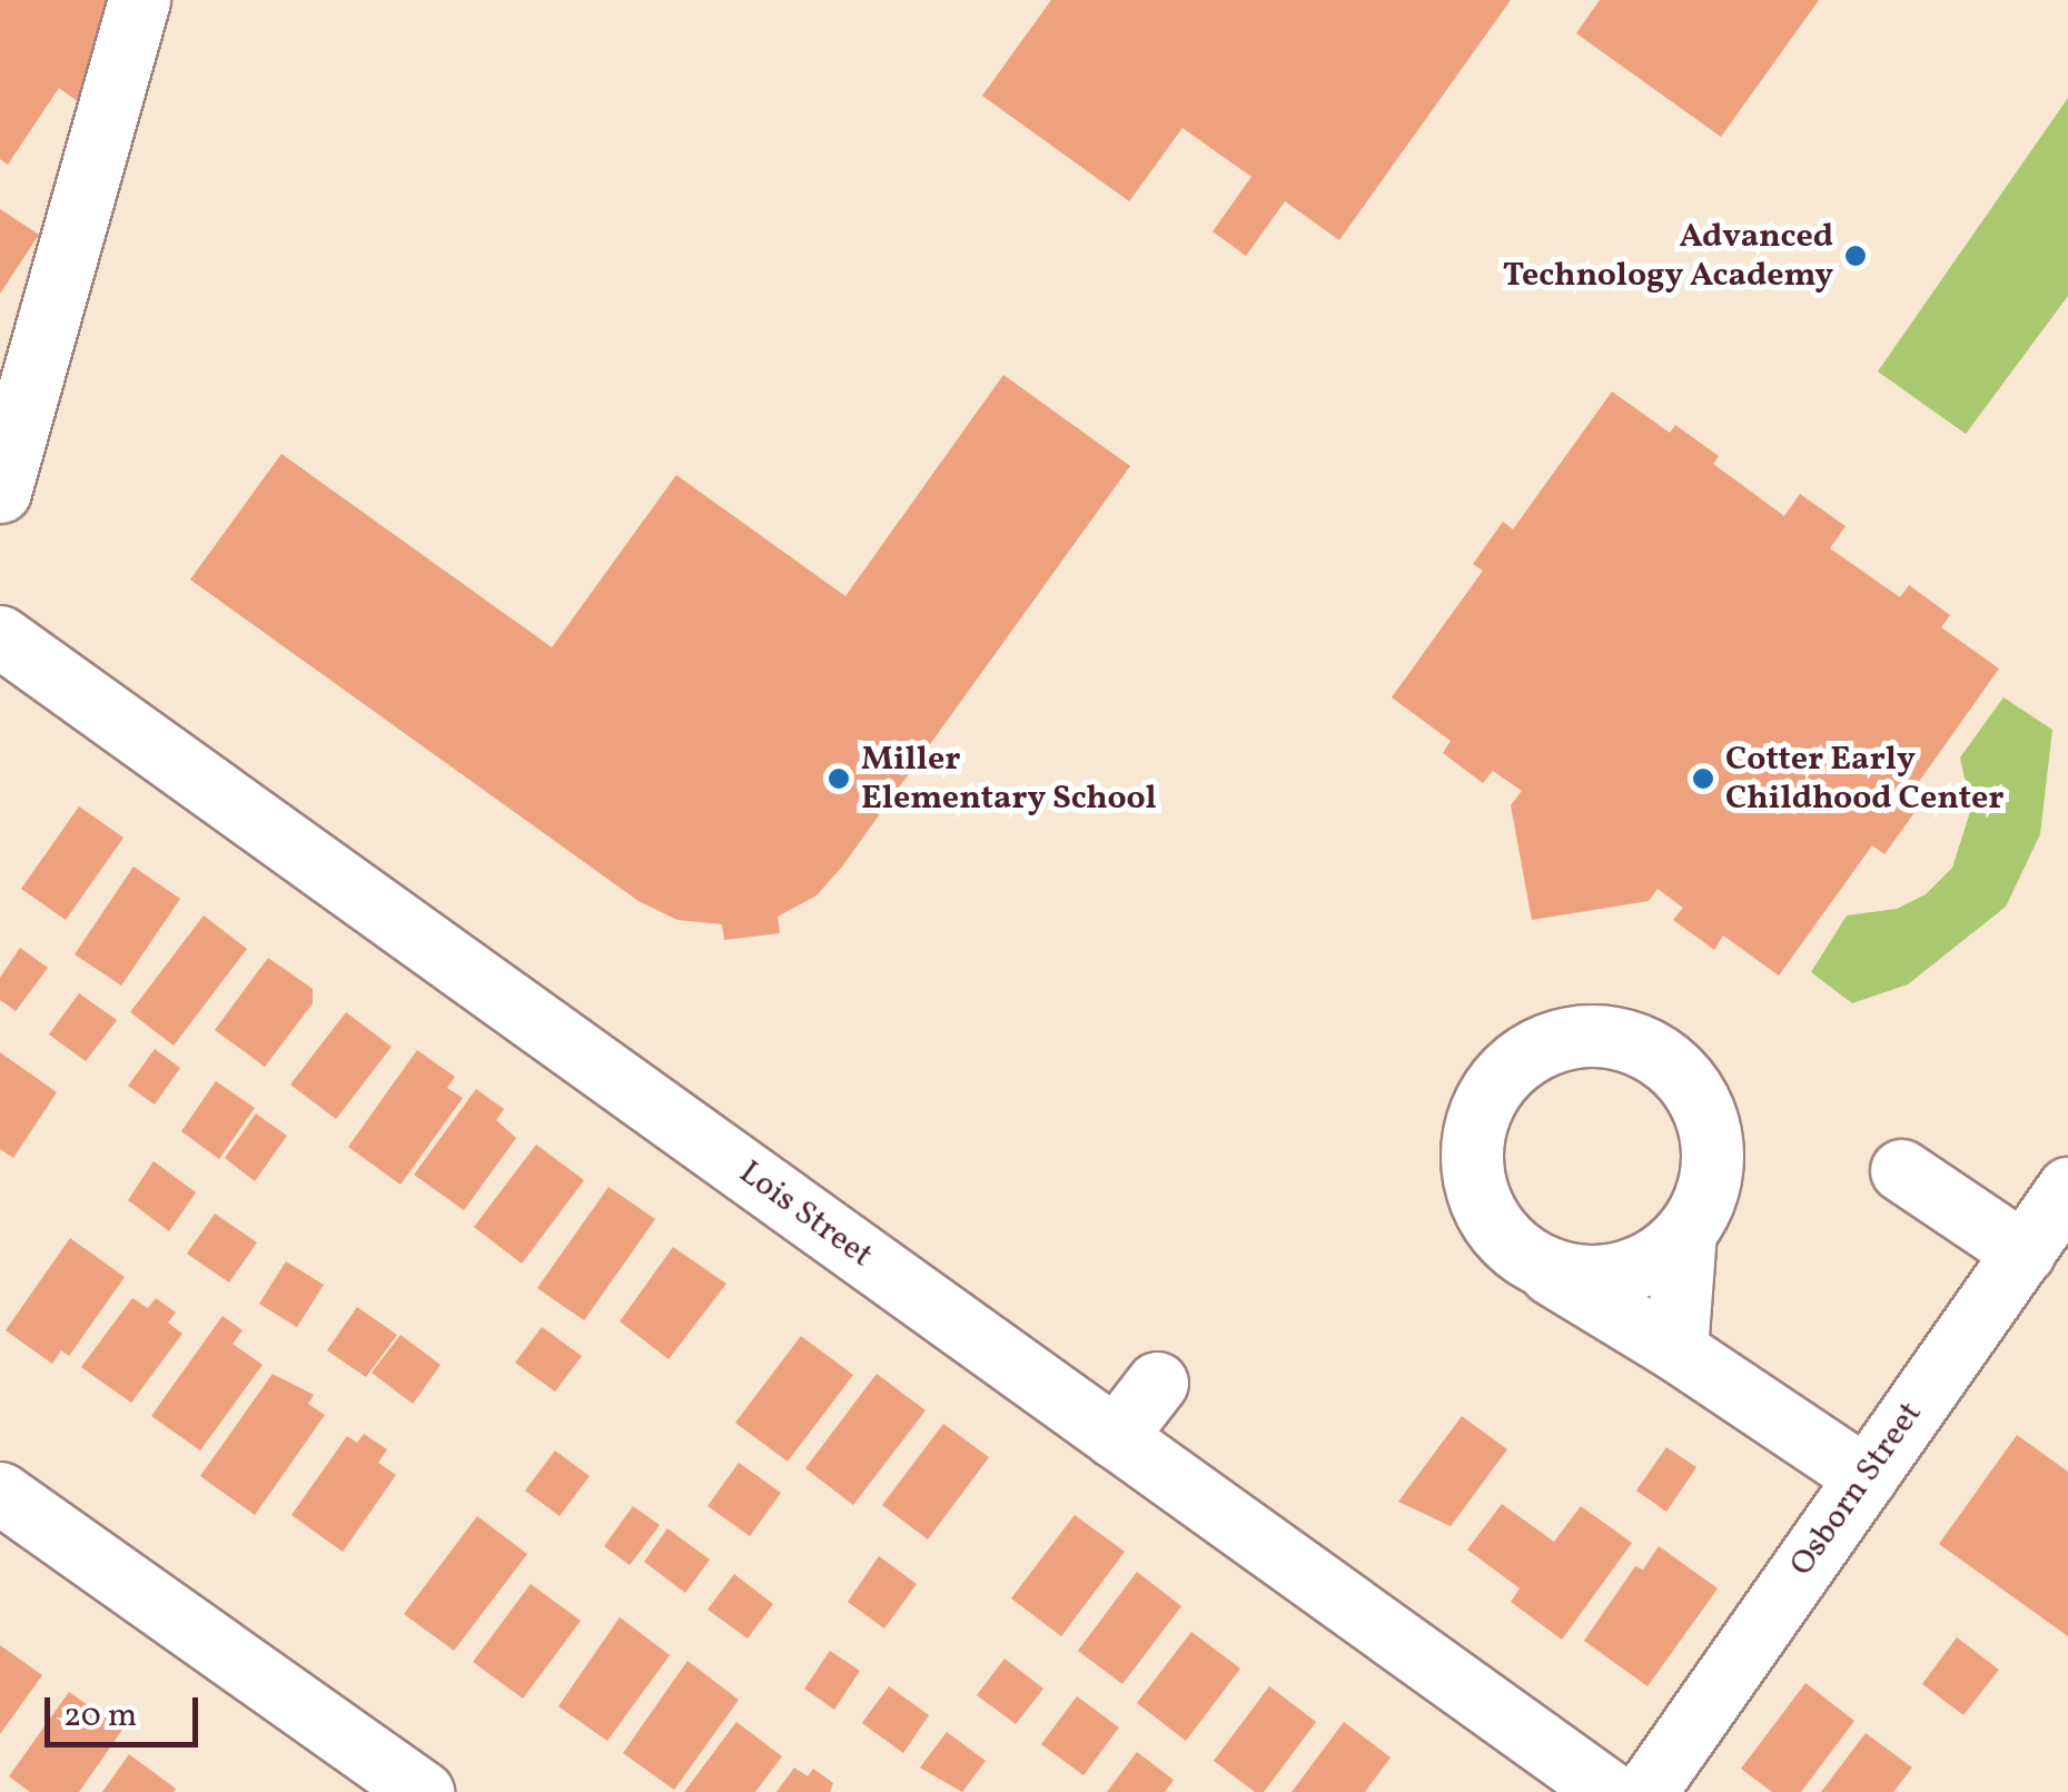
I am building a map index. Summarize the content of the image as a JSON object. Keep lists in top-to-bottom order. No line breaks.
{"streets":{"street":["Lois Street","Osborn Street"]},"places":["Advanced Technology Academy","Miller Elementary School","Cotter Early Childhood Center"],"scale_bar":"20 m"}
